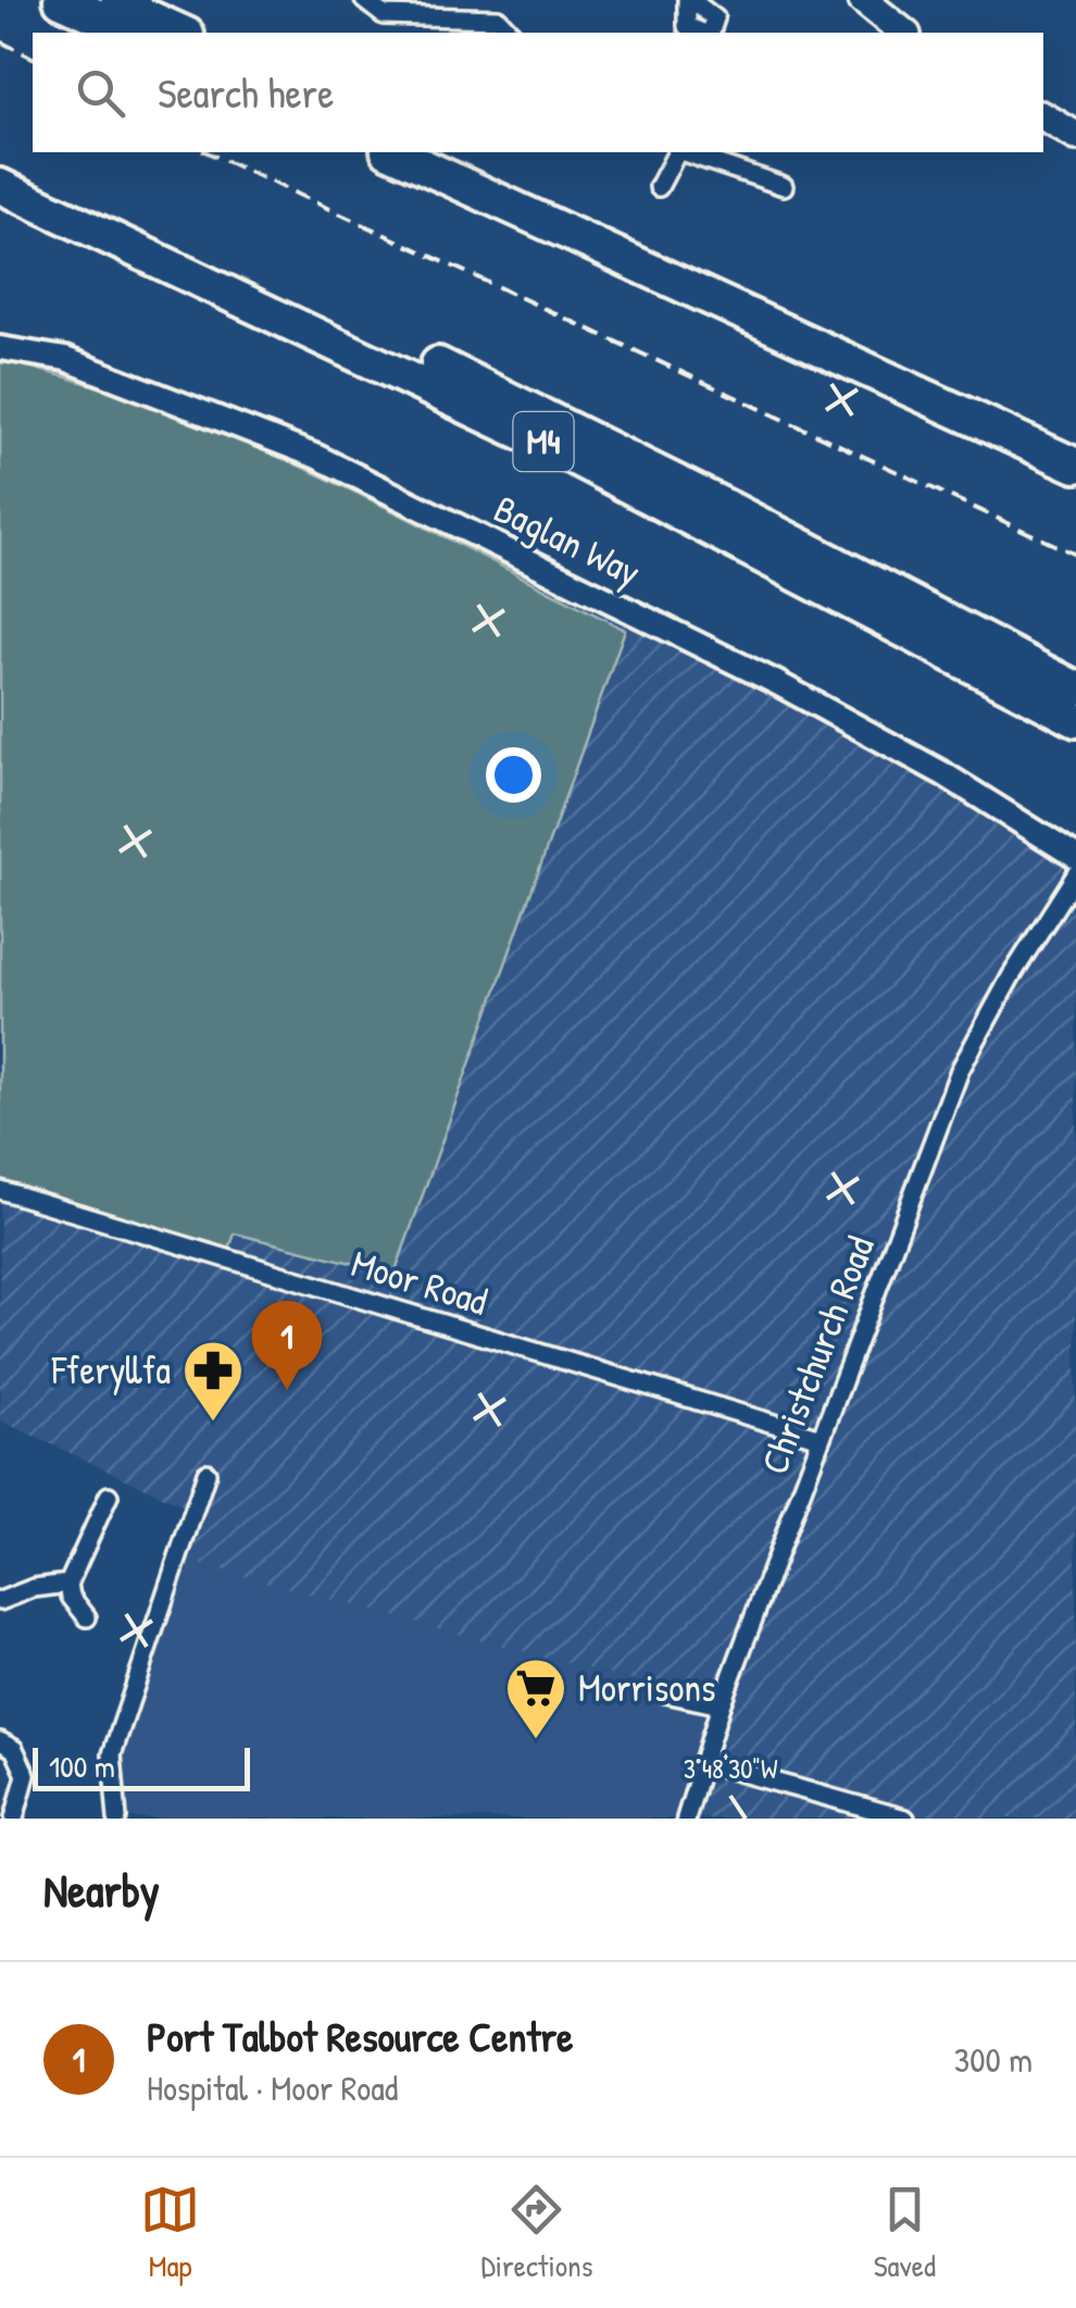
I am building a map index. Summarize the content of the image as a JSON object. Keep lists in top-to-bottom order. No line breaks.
{"streets":{"highway":["M4"],"street":["Baglan Way","Moor Road","Christchurch Road"]},"crossings":[["Moor Road","Christchurch Road"]],"places":{"pharmacy":["Fferyllfa"],"supermarket":["Morrisons"]},"scale_bar":"100 m","page":{"search":"Search here","pins":"1","scale":"100 m","heading":"Nearby","list":[{"mark":"1","name":"Port Talbot Resource Centre","note":"Hospital · Moor Road","value":"300 m"}],"nav":["Map","Directions","Saved"]},"coordinates":["3°48'30\"W"]}
